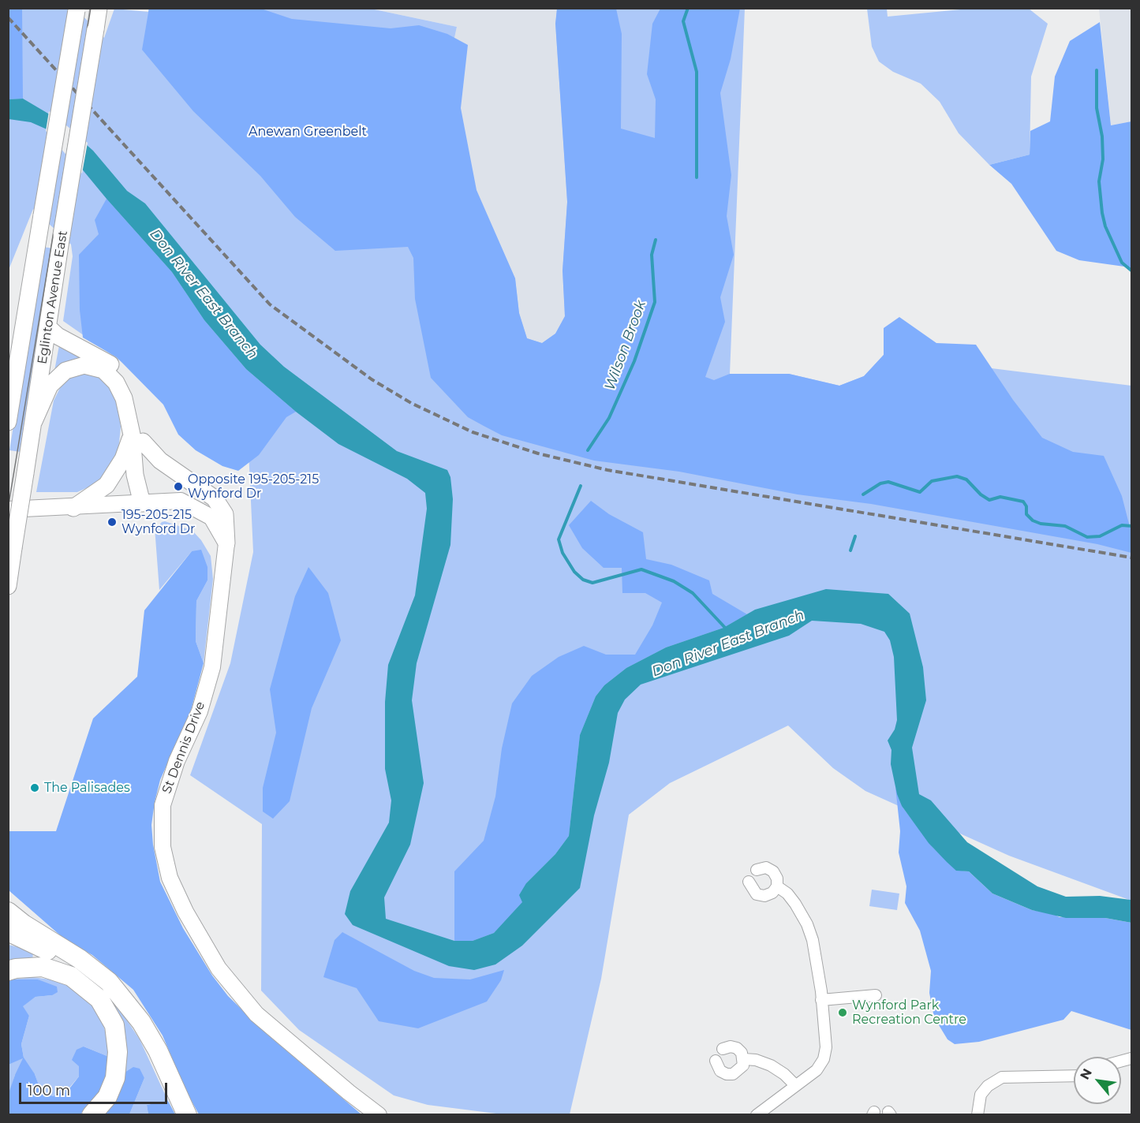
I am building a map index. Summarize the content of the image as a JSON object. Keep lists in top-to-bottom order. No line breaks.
{"streets":{"main road":["Eglinton Avenue East"],"street":["St Dennis Drive"]},"water":["Don River East Branch","Wilson Brook"],"parks":["Anewan Greenbelt"],"places":["Opposite 195-205-215 Wynford Dr","195-205-215 Wynford Dr","The Palisades","Wynford Park Recreation Centre"],"scale_bar":"100 m","north":"top left"}
